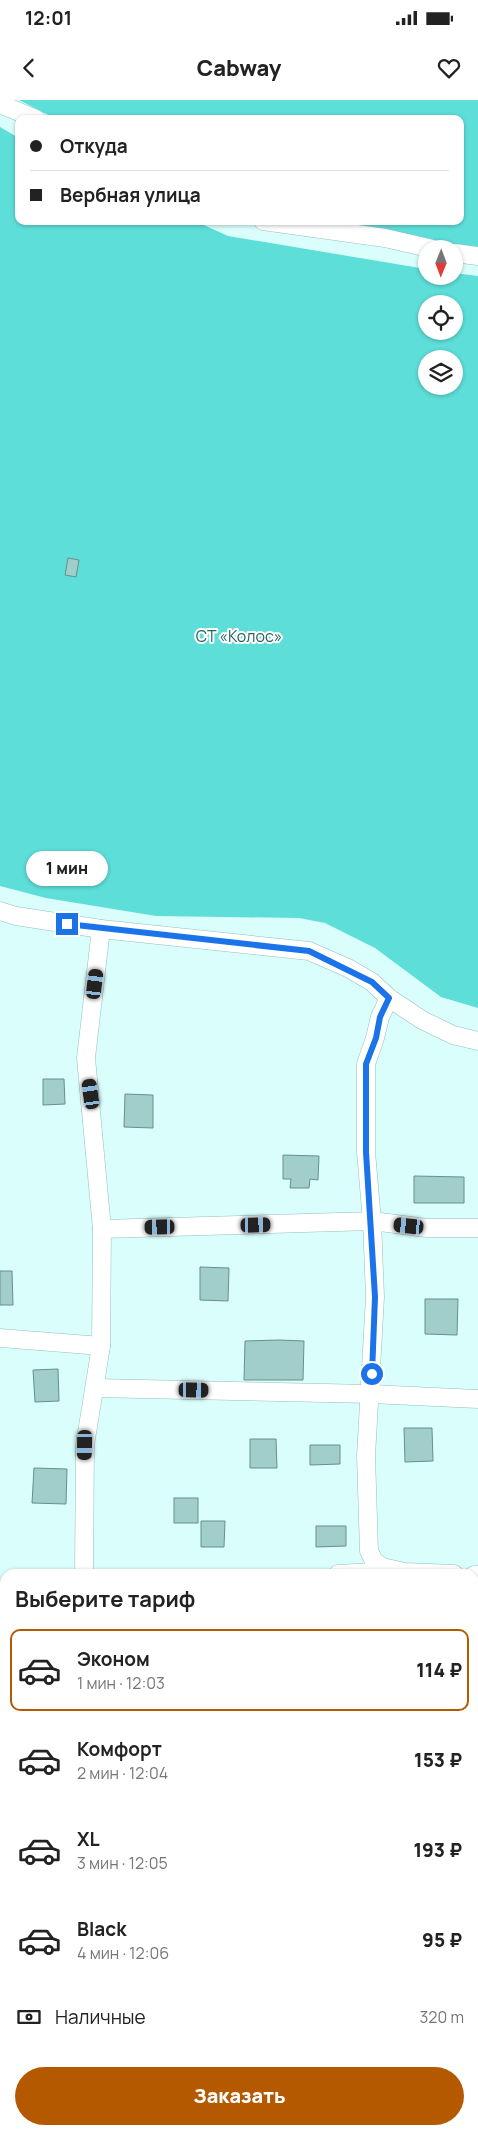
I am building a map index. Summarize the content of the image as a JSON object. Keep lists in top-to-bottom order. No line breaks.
{"parks":["СТ «Колос»"],"north":"bottom","page":{"status":"12:01","header":"Cabway","banner":["Откуда","Вербная улица"],"bubble":"1 мин","heading":"Выберите тариф","list":[{"name":"Эконом","note":"1 мин · 12:03","value":"114 ₽"},{"name":"Комфорт","note":"2 мин · 12:04","value":"153 ₽"},{"name":"XL","note":"3 мин · 12:05","value":"193 ₽"},{"name":"Black","note":"4 мин · 12:06","value":"95 ₽"}],"pay":["Наличные","320 m"],"buttons":"Заказать"}}
